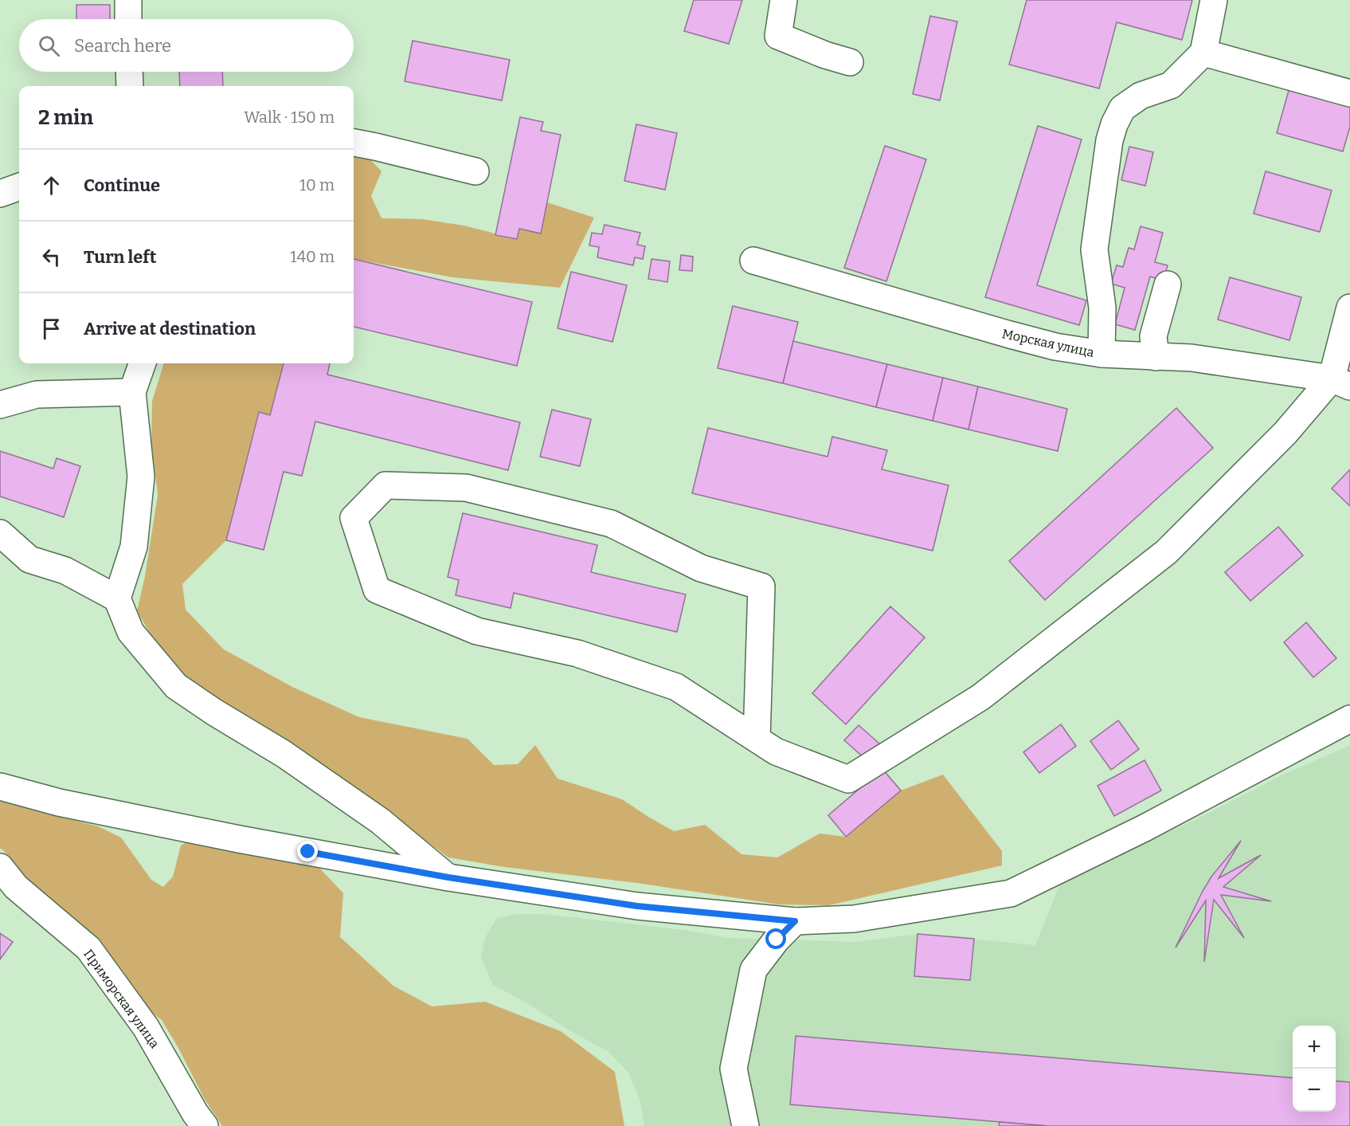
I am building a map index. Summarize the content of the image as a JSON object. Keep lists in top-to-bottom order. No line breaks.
{"streets":{"street":["Морская улица","Приморская улица"]},"page":{"search":"Search here","heading":["2 min","Walk · 150 m"],"list":[["Continue","10 m"],["Turn left","140 m"],"Arrive at destination"],"map_buttons":["+","−"]}}
